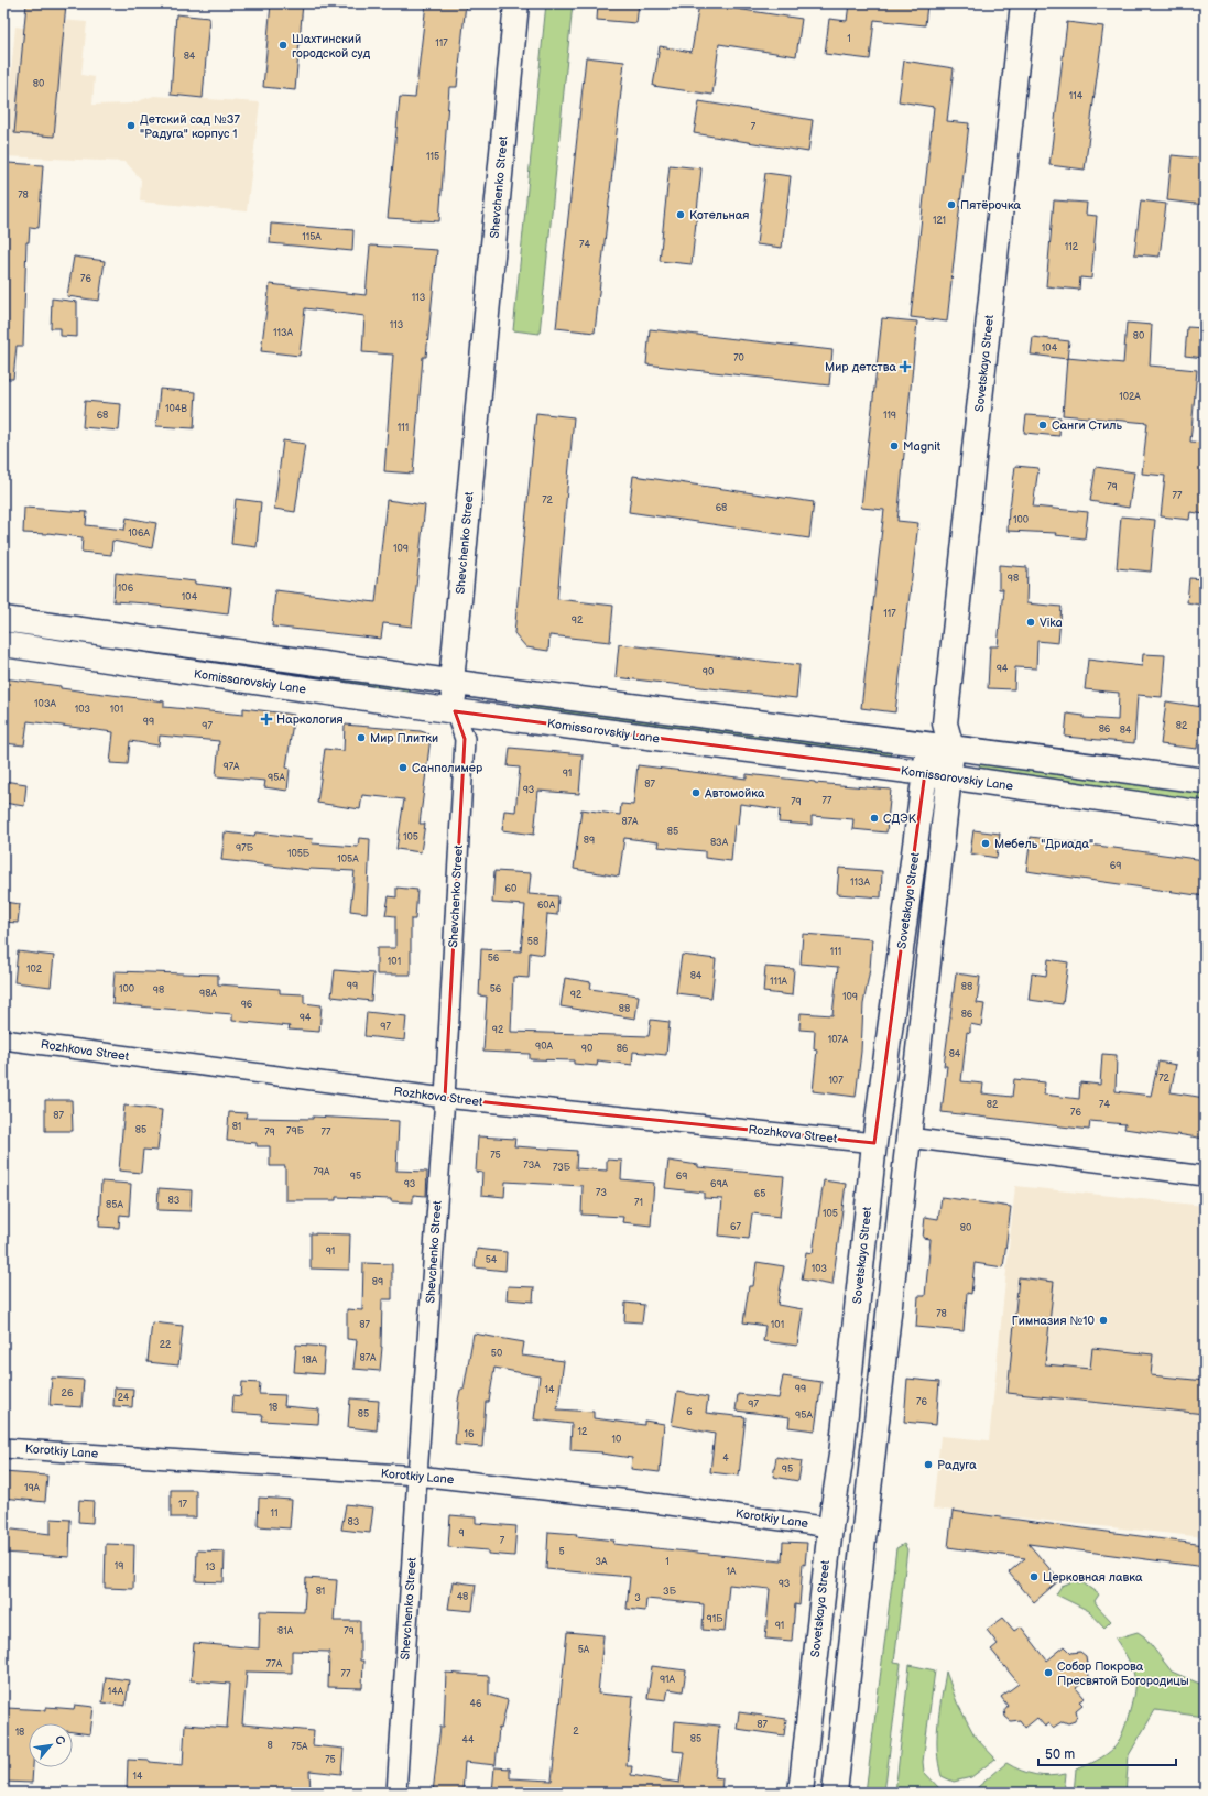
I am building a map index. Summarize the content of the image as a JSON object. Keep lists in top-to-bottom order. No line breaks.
{"streets":{"main road":["Shevchenko Street","Sovetskaya Street","Komissarovskiy Lane"],"street":["Rozhkova Street","Korotkiy Lane"]},"crossings":[["Shevchenko Street","Komissarovskiy Lane"],["Shevchenko Street","Rozhkova Street"],["Shevchenko Street","Korotkiy Lane"],["Sovetskaya Street","Komissarovskiy Lane"],["Sovetskaya Street","Rozhkova Street"],["Sovetskaya Street","Korotkiy Lane"]],"places":{"other":["Шахтинский городской суд","Детский сад №37 \"Радуга\" корпус 1","Пятёрочка","Котельная","Санги Стиль","Magnit","Vika","Мир Плитки","Санполимер","Автомойка","СДЭК","Мебель \"Дриада\"","Гимназия №10","Радуга","Церковная лавка","Собор Покрова Пресвятой Богородицы"],"health":["Мир детства","Наркология"]},"house_numbers":["1","117","84","80","114","7","115","78","121","115А","74","112","76","113","113","113А","80","104","70","102А","104В","68","119","111","79","77","72","68","100","106А","109","98","106","104","117","92","94","90","103А","103","101","99","97","82","86","84","97А","91","95А","87","93","77","79","87А","85","105","89","83А","97Б","105Б","105А","69","113А","60","60А","58","111","56","101","102","84","111А","99","88","100","56","98","98А","92","109","96","88","86","94","97","92","107А","90А","90","86","84","72","107","82","74","76","87","81","85","79Б","79","77","75","73А","73Б","79А","95","69","93","69А","73","65","83","71","85А","105","67","80","91","54","103","89","78","87","101","22","50","87А","18А","99","14","26","24","76","97","18","6","85","95А","12","16","10","4","95","19А","17","11","83","9","7","5","3А","1","19","13","1А","93","81","3Б","48","3","91Б","91","81А","79","5А","77А","77","91А","14А","46","87","2","18","85","44","8","75А","75","14"],"scale_bar":"50 m","north":"top right"}
